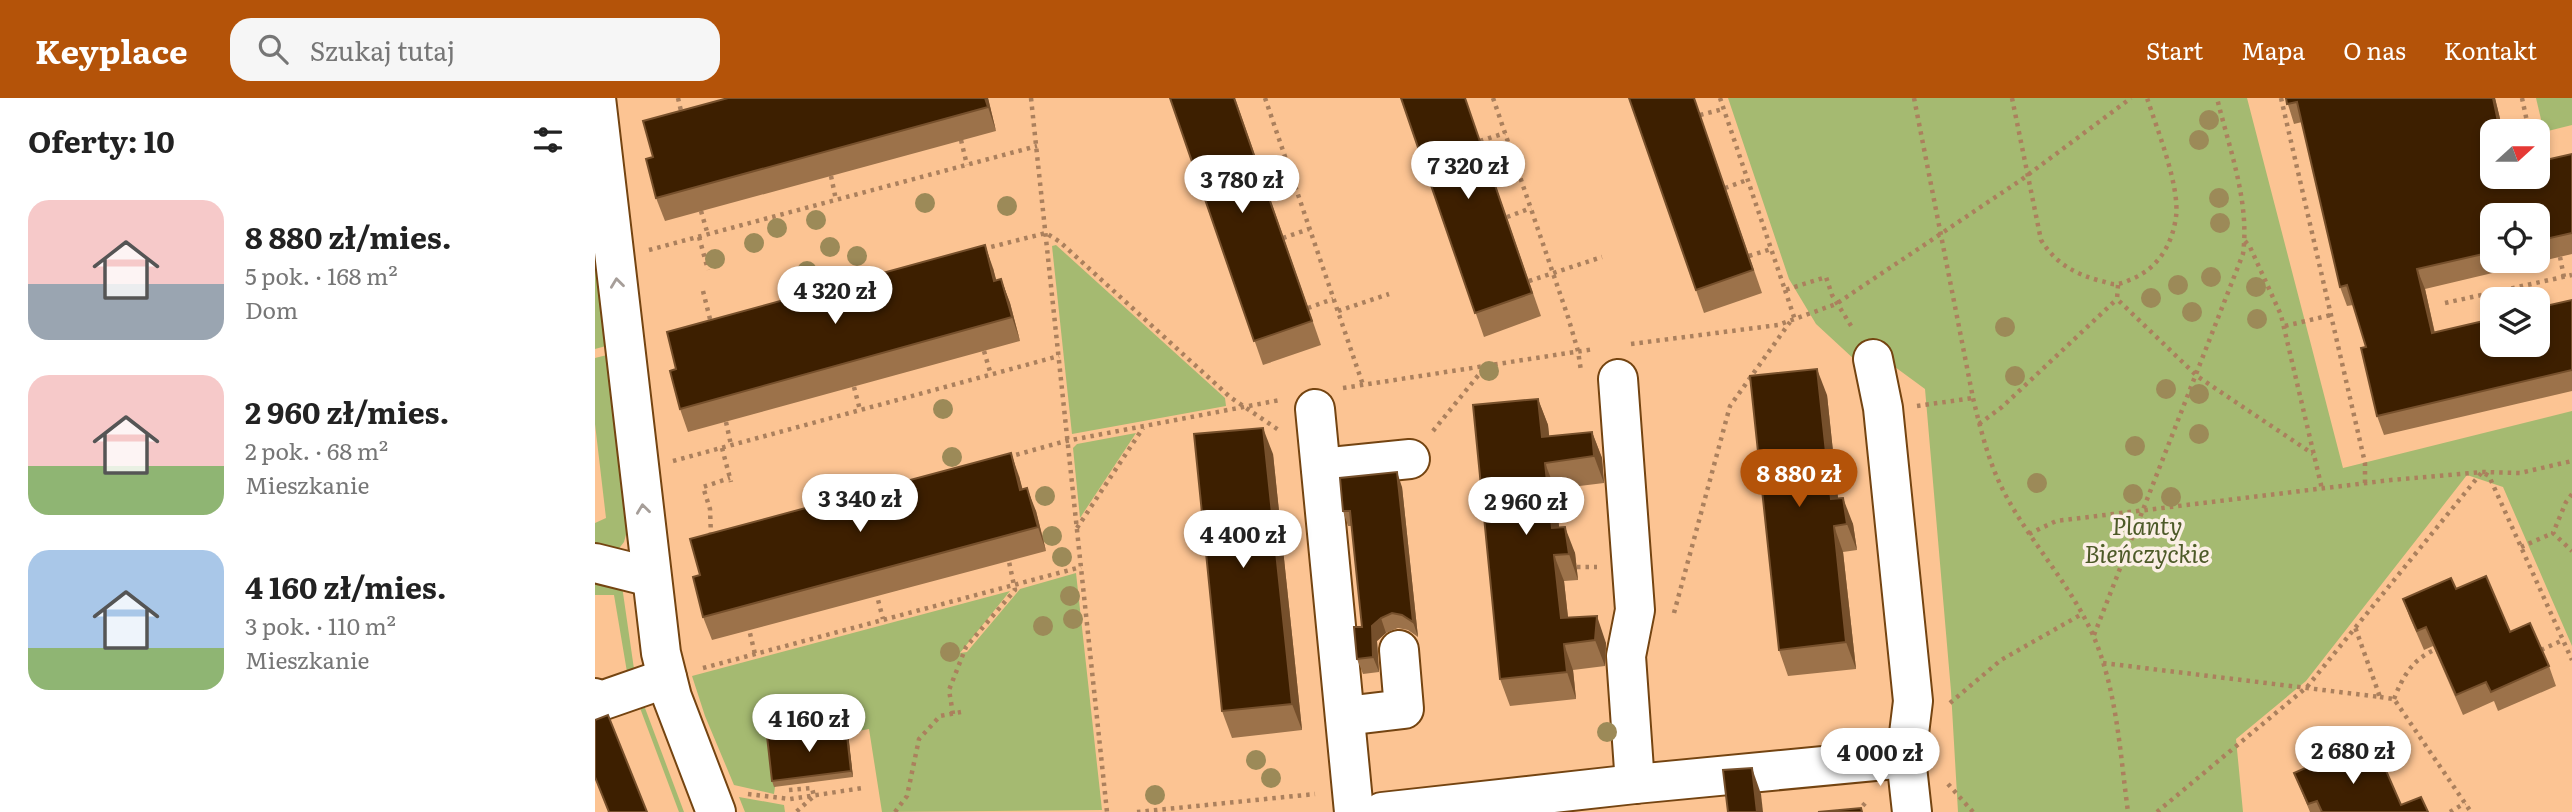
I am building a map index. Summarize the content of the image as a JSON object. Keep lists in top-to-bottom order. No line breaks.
{"parks":["Planty Bieńczyckie"],"north":"right","page":{"header":"Keyplace","search":"Szukaj tutaj","nav":["Start","Mapa","O nas","Kontakt"],"heading":"Oferty: 10","price":["7 320 zł","3 780 zł","4 320 zł","8 880 zł","3 340 zł","2 960 zł","4 400 zł","4 160 zł","2 680 zł","4 000 zł"],"list":[{"name":"8 880 zł/mies.","note":"5 pok. · 168 m² · Dom"},{"name":"2 960 zł/mies.","note":"2 pok. · 68 m² · Mieszkanie"},{"name":"4 160 zł/mies.","note":"3 pok. · 110 m² · Mieszkanie"}]}}
